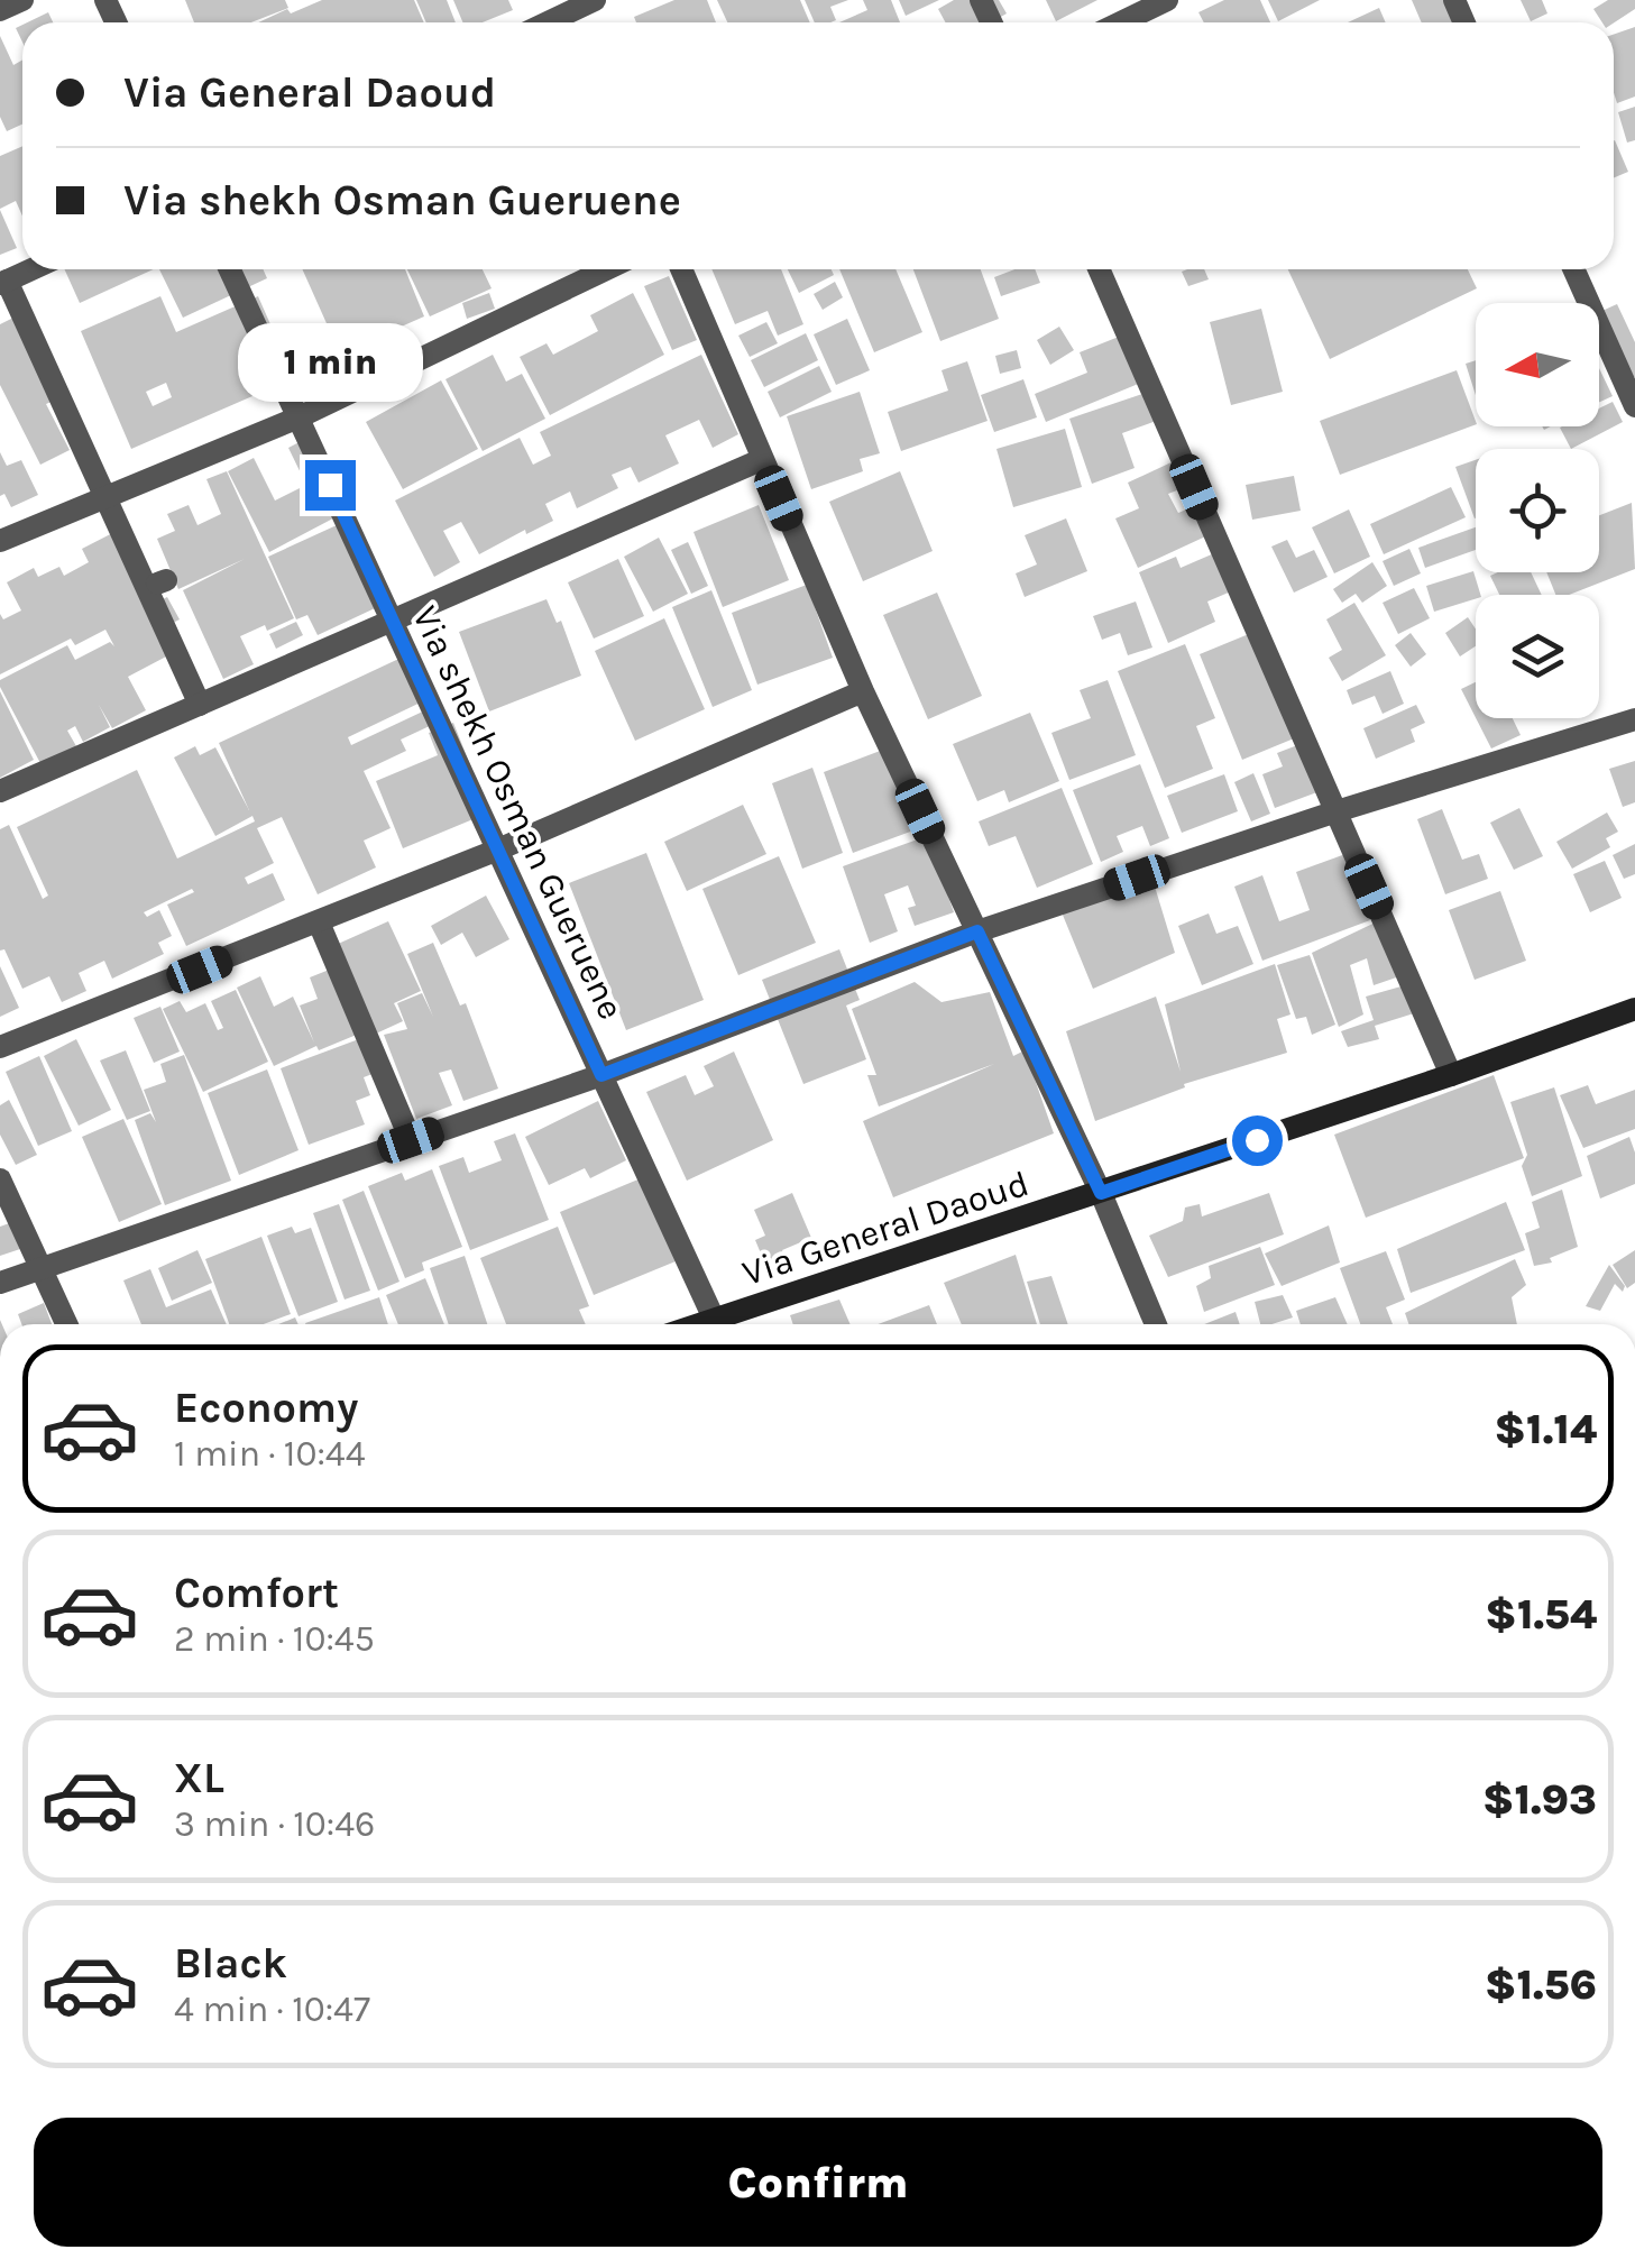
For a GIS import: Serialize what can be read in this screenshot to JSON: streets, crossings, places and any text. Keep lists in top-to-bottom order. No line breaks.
{"streets":{"main road":["Via General Daoud"],"street":["Via shekh Osman Gueruene"]},"north":"left","page":{"banner":["Via General Daoud","Via shekh Osman Gueruene"],"bubble":"1 min","list":[{"name":"Economy","note":"1 min · 10:44","value":"$1.14"},{"name":"Comfort","note":"2 min · 10:45","value":"$1.54"},{"name":"XL","note":"3 min · 10:46","value":"$1.93"},{"name":"Black","note":"4 min · 10:47","value":"$1.56"}],"buttons":"Confirm"}}
